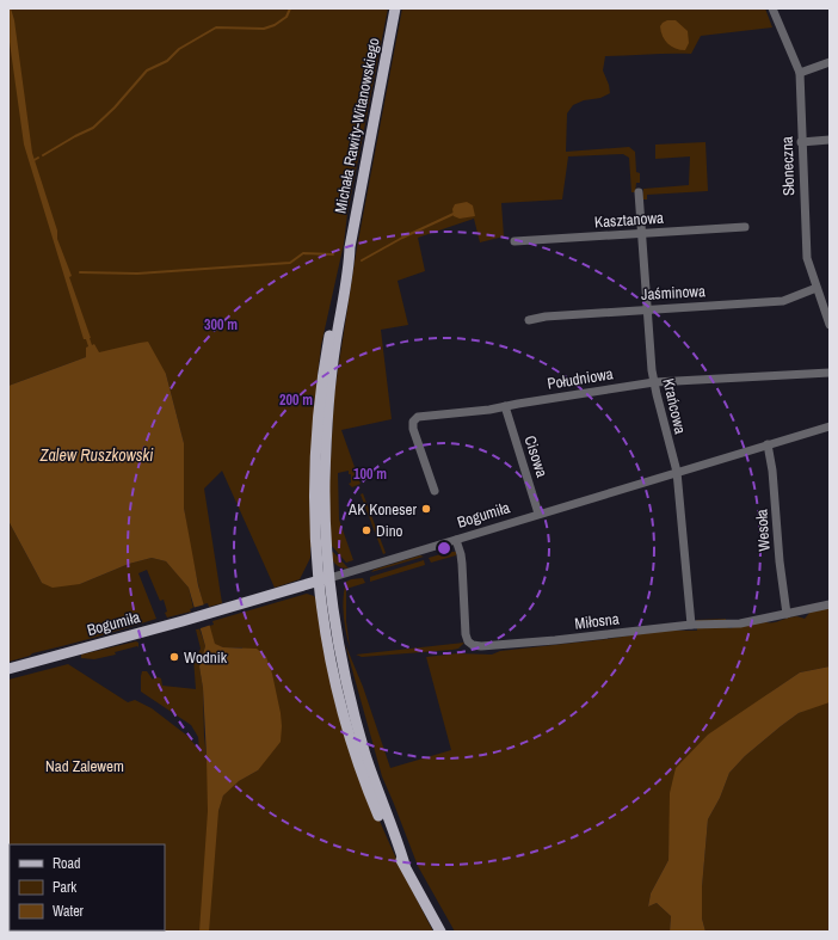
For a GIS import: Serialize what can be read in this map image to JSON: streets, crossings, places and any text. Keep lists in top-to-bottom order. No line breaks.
{"streets":{"main road":["Michała Rawity-Witanowskiego","Bogumiła"],"street":["Słoneczna","Kasztanowa","Jaśminowa","Południowa","Krańcowa","Cisowa","Wesoła","Miłosna"]},"crossings":[["Michała Rawity-Witanowskiego","Bogumiła"],["Słoneczna","Jaśminowa"],["Kasztanowa","Krańcowa"],["Jaśminowa","Krańcowa"],["Południowa","Krańcowa"],["Południowa","Cisowa"],["Krańcowa","Bogumiła"],["Krańcowa","Miłosna"],["Cisowa","Bogumiła"],["Bogumiła","Wesoła"],["Bogumiła","Miłosna"],["Wesoła","Miłosna"]],"water":["Zalew Ruszkowski"],"parks":["Nad Zalewem"],"places":["AK Koneser","Dino","Wodnik"],"legend":["Road","Park","Water"],"rings":["300 m","200 m","100 m"]}
